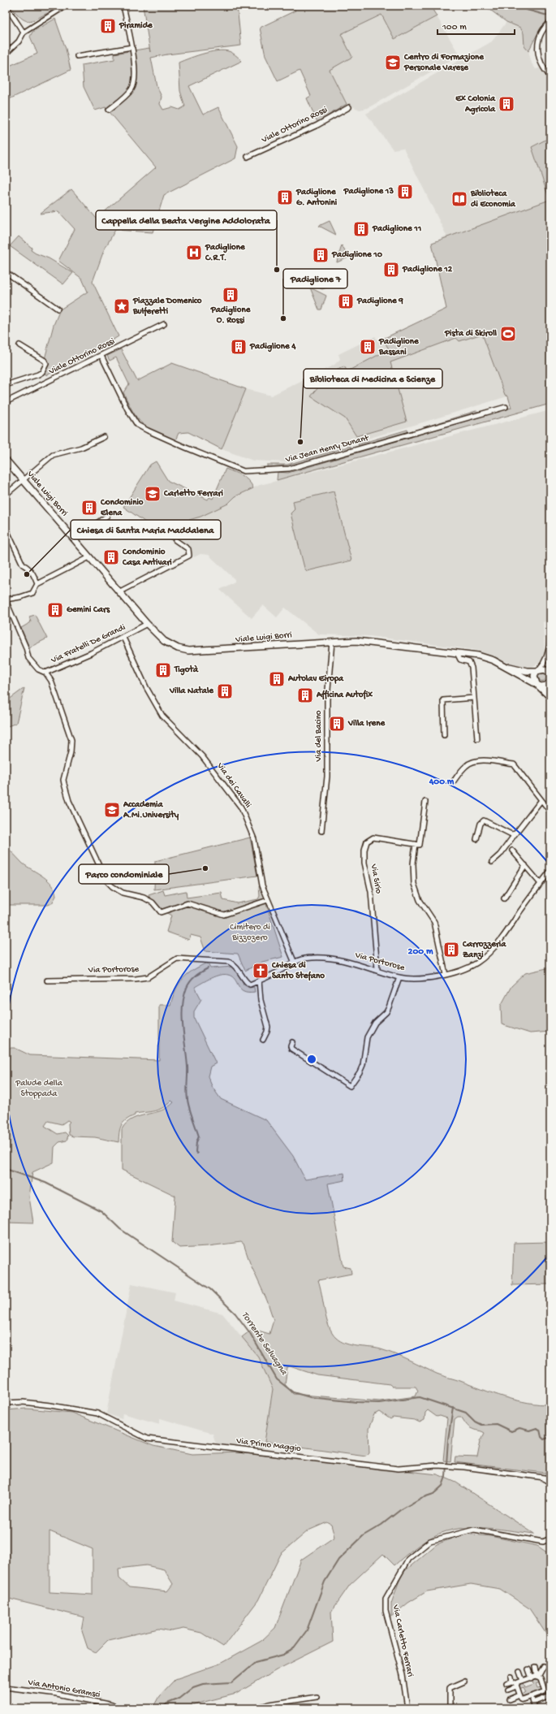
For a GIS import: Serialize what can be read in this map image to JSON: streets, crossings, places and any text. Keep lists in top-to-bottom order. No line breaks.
{"streets":{"main road":["Viale Luigi Borri"],"street":["Viale Ottorino Rossi","Via Jean Henry Dunant","Via Fratelli De Grandi","Via del Bacino","Via dei Cavalli","Via Sirio","Via Portorose","Via Primo Maggio","Via Carletto Ferrari","Via Antonio Gramsci"]},"crossings":[["Viale Ottorino Rossi","Via Jean Henry Dunant"],["Viale Luigi Borri","Via Fratelli De Grandi"],["Viale Luigi Borri","Via del Bacino"],["Via Fratelli De Grandi","Via dei Cavalli"],["Via dei Cavalli","Via Portorose"],["Via Sirio","Via Portorose"]],"water":["Torrente Selvagna"],"parks":["Cimitero di Bizzozero","Palude della Stoppada"],"places":{"building":["Piramide","Ex Colonia Agricola","Padiglione 13","Padiglione G. Antonini","Padiglione 11","Padiglione 10","Padiglione 12","Padiglione O. Rossi","Padiglione 9","Padiglione 4","Padiglione Bassani","Condominio Elena","Condominio Casa Antivari","Gemini Cars","Tigotà","Autolav Eiropa","Villa Natale","Afficina Autofix","Villa Irene","Carrozzeria Zanzi"],"school or university":["Centro di Formazione Personale Varese","Carletto Ferrari","Accademia A.Mi.University"],"library":["Biblioteca di Economia"],"hospital":["Padiglione C.R.T."],"other":["Cappella della Beata Vergine Addolorata","Padiglione 7","Biblioteca di Medicina e Scienze","Chiesa di Santa Maria Maddalena","Parco condominiale"],"place":["Piazzale Domenico Bulferetti"],"sports":["Pista di Skiroll"],"church":["Chiesa di Santo Stefano"]},"scale_bar":"100 m","rings":["400 m","200 m"]}
